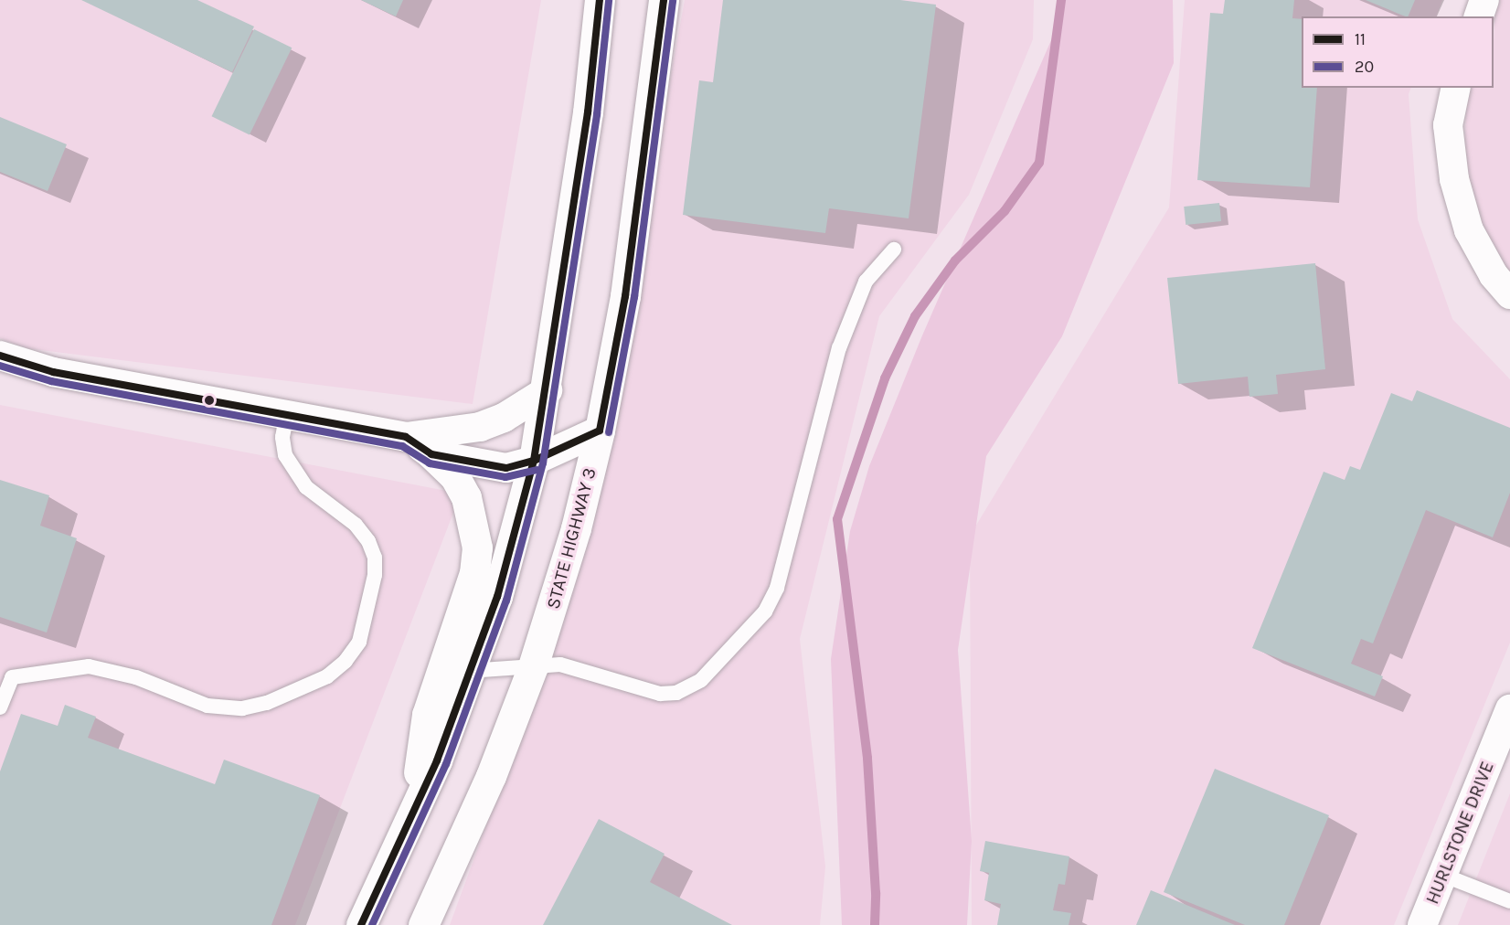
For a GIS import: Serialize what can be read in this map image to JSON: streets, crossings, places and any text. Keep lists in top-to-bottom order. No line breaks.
{"streets":{"highway":["STATE HIGHWAY 3"],"street":["HURLSTONE DRIVE"]},"lines":["transit line 11","transit line 20"],"legend":["11","20"]}
